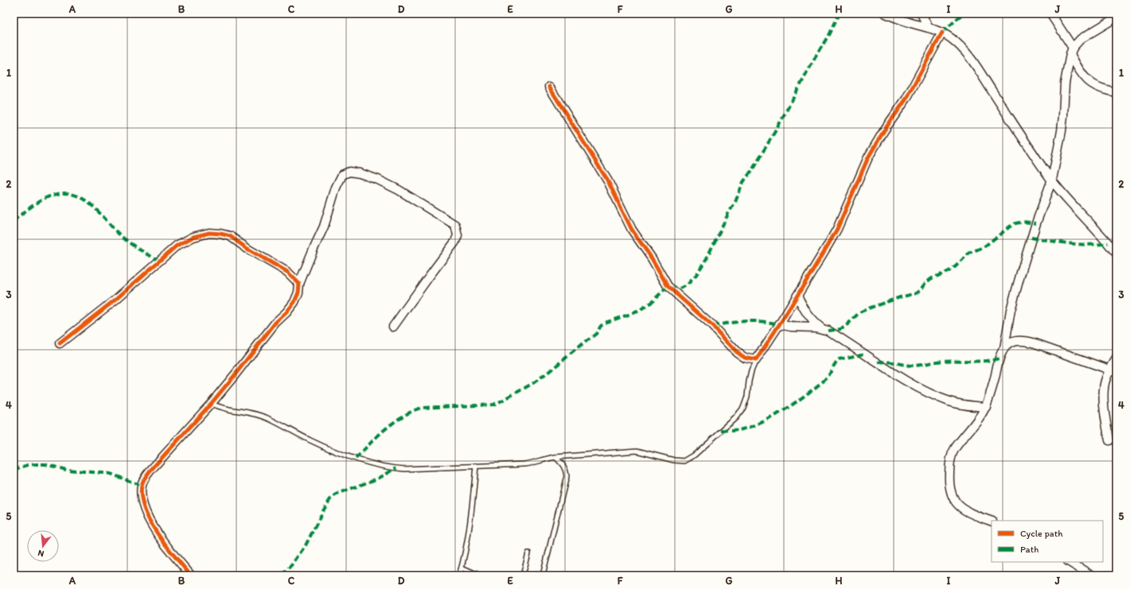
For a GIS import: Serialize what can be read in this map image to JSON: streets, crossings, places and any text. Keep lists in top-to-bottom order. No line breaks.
{"legend":["Cycle path","Path"],"north":"bottom","grid":{"columns":["A","B","C","D","E","F","G","H","I","J"],"rows":["1","2","3","4","5"]}}
